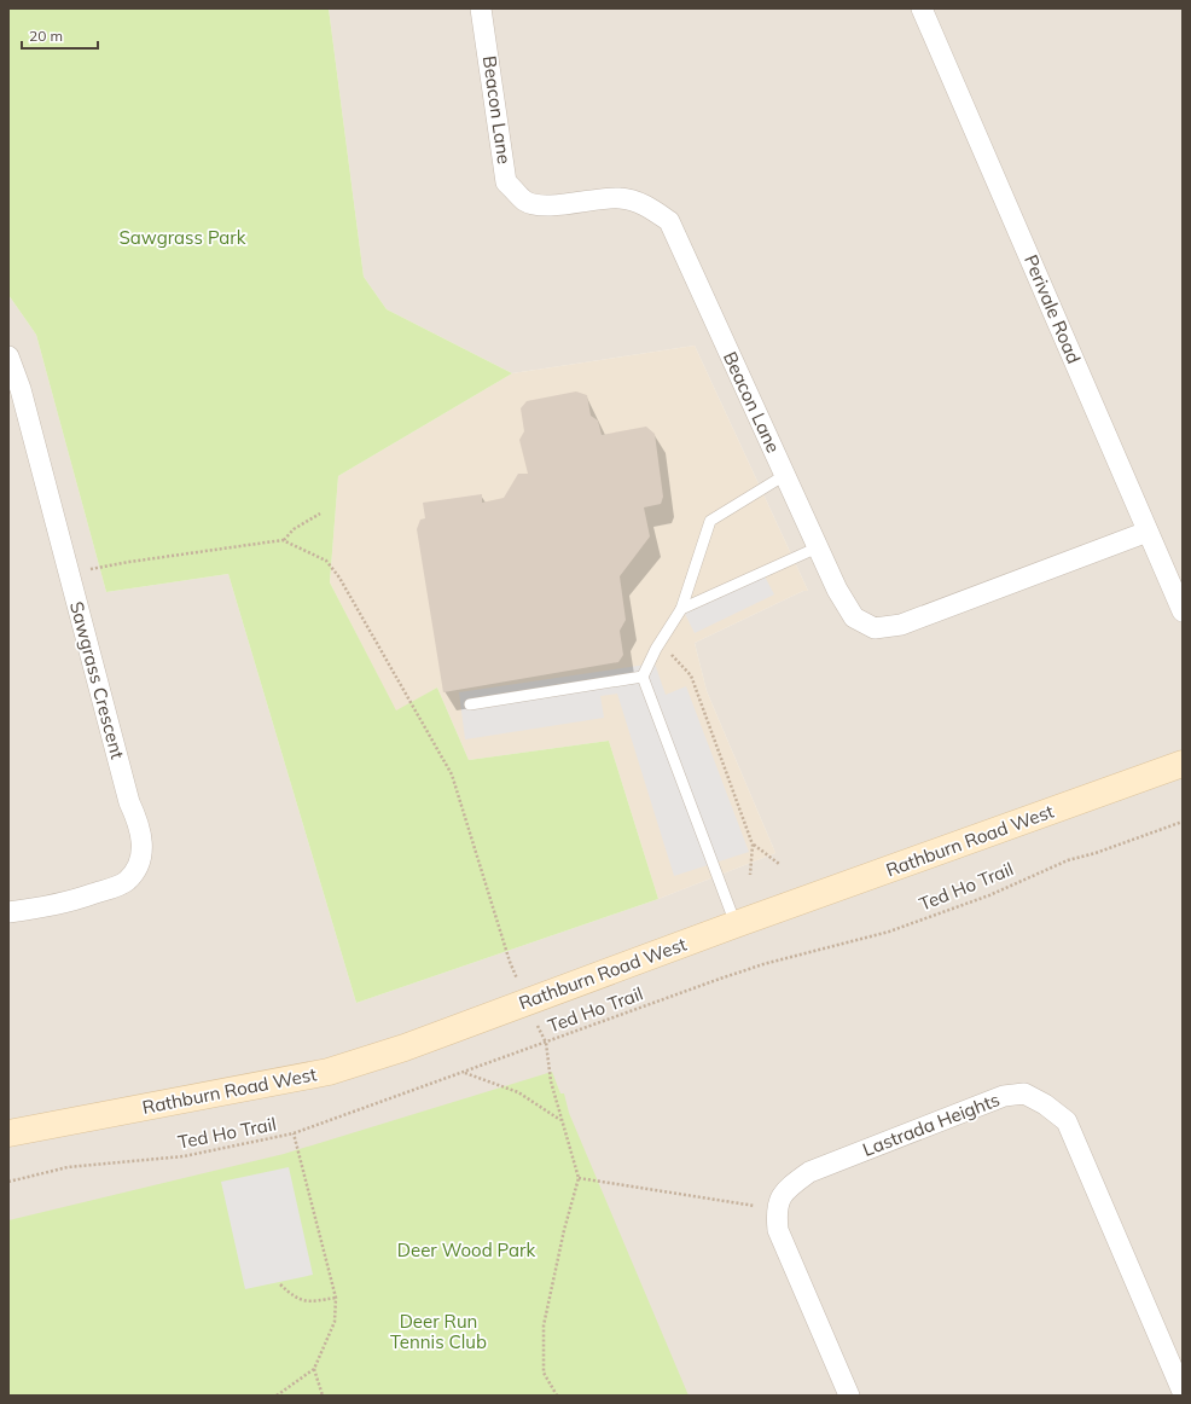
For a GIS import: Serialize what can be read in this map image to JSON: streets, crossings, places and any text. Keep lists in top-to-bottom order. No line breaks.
{"streets":{"street":["Beacon Lane","Perivale Road","Sawgrass Crescent","Rathburn Road West","Lastrada Heights"],"path":["Ted Ho Trail"]},"crossings":[["Beacon Lane","Perivale Road"]],"parks":["Sawgrass Park","Deer Wood Park","Deer Run Tennis Club"],"scale_bar":"20 m"}
